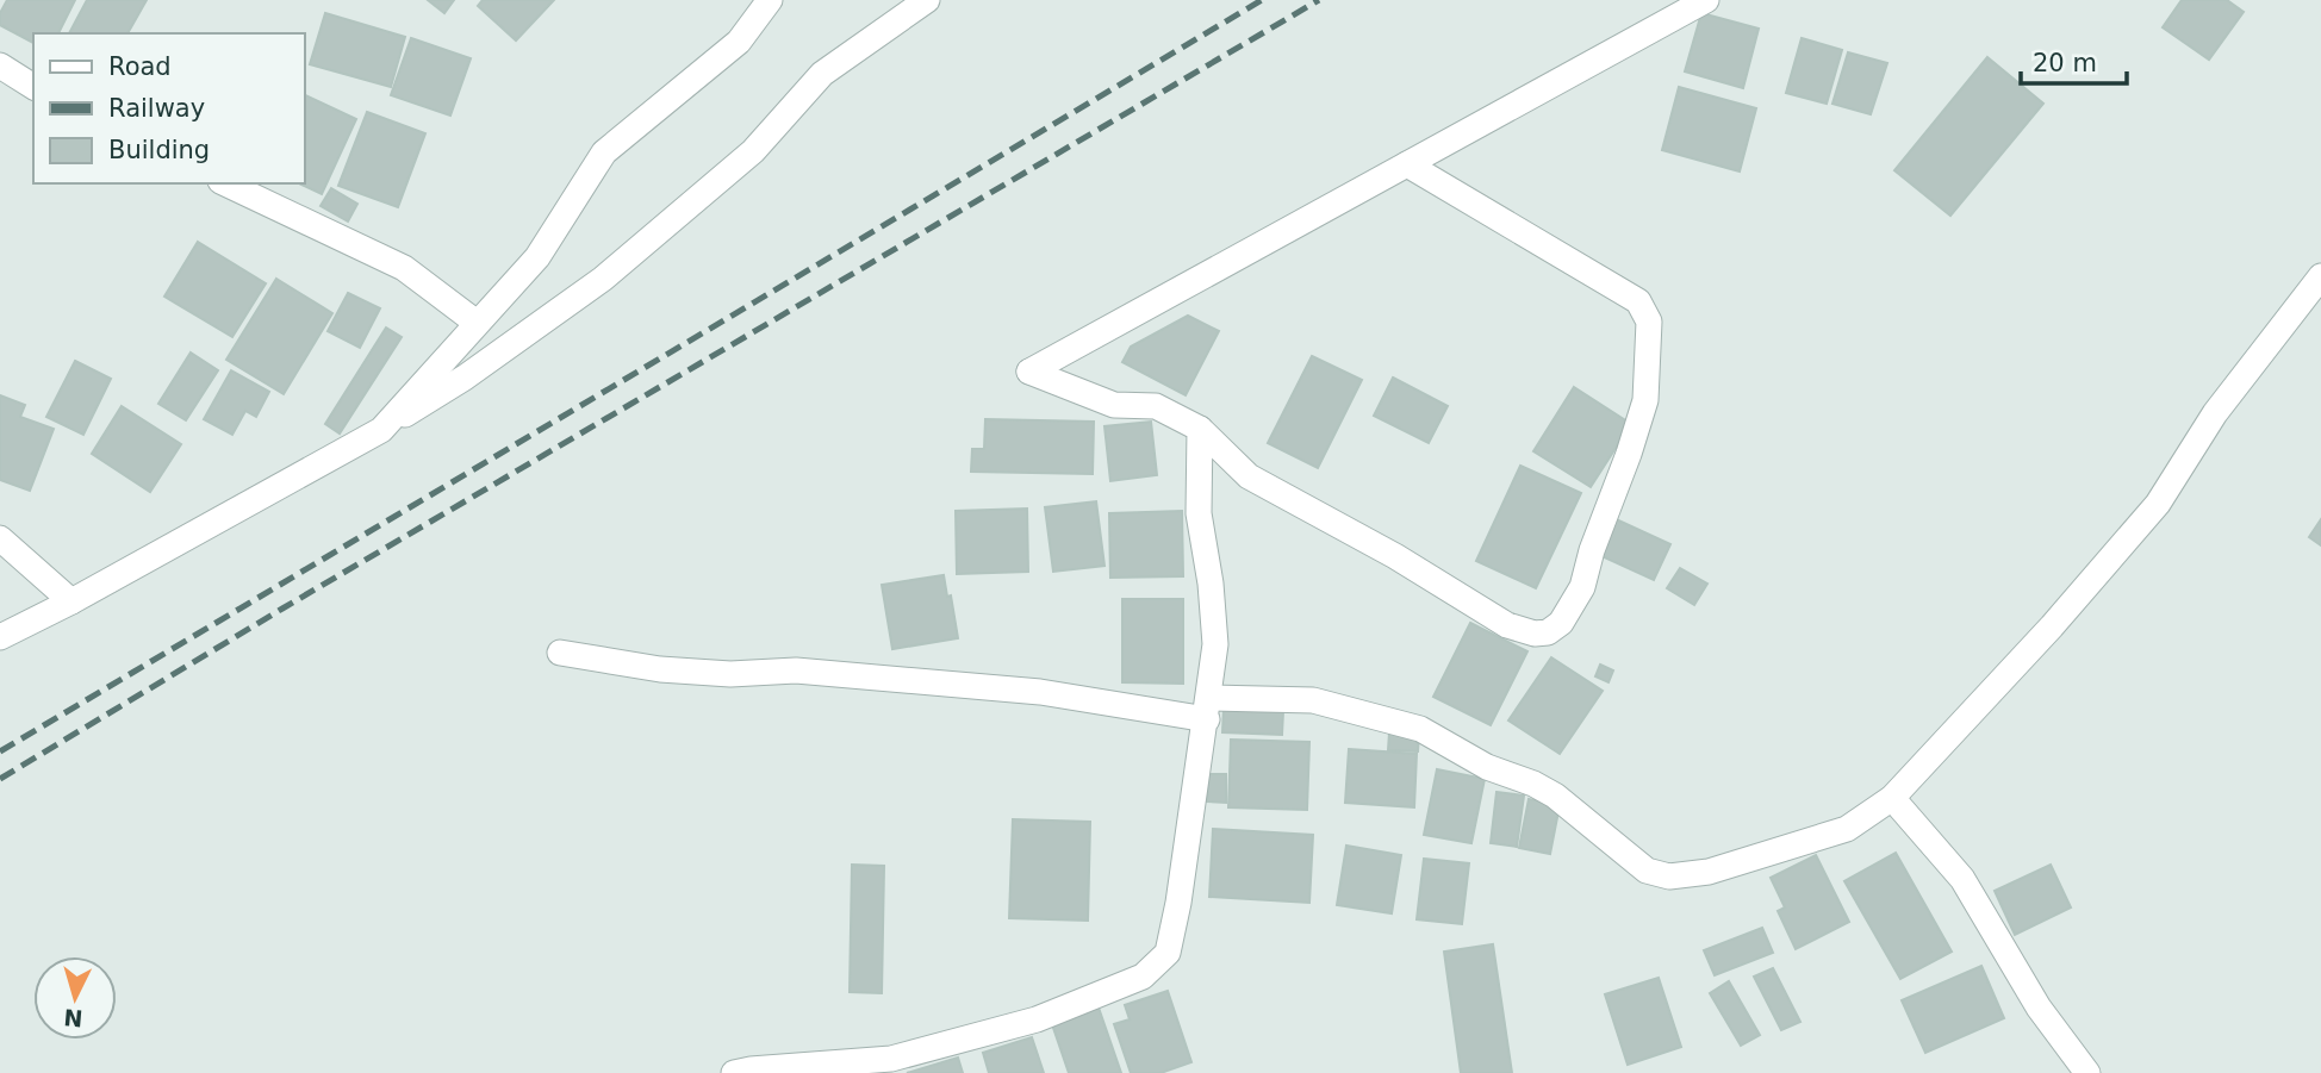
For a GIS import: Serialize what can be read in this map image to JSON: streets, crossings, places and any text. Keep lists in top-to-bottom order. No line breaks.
{"legend":["Road","Railway","Building"],"scale_bar":"20 m","north":"bottom"}
